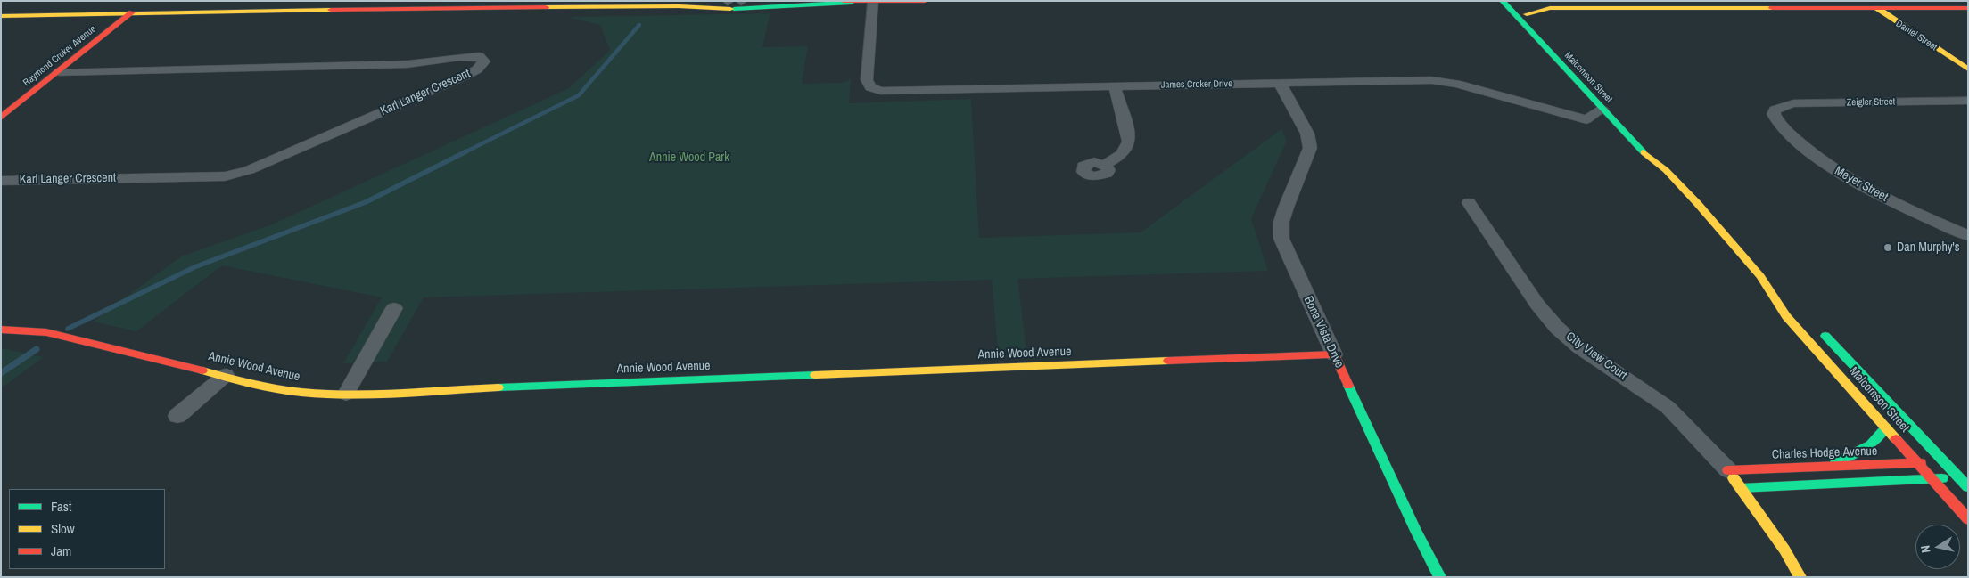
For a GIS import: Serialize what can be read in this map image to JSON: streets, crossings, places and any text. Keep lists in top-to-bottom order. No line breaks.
{"streets":{"street":["Daniel Street","Raymond Croker Avenue","Malcomson Street","James Croker Drive","Karl Langer Crescent","Zeigler Street","Meyer Street","Bona Vista Drive","Annie Wood Avenue","City View Court","Charles Hodge Avenue"]},"crossings":[["Raymond Croker Avenue","Karl Langer Crescent"],["Malcomson Street","James Croker Drive"],["Malcomson Street","Charles Hodge Avenue"],["James Croker Drive","Bona Vista Drive"],["Zeigler Street","Meyer Street"],["Bona Vista Drive","Annie Wood Avenue"],["City View Court","Charles Hodge Avenue"]],"parks":["Annie Wood Park"],"places":["Dan Murphy's"],"legend":["Fast","Slow","Jam"],"north":"left"}
